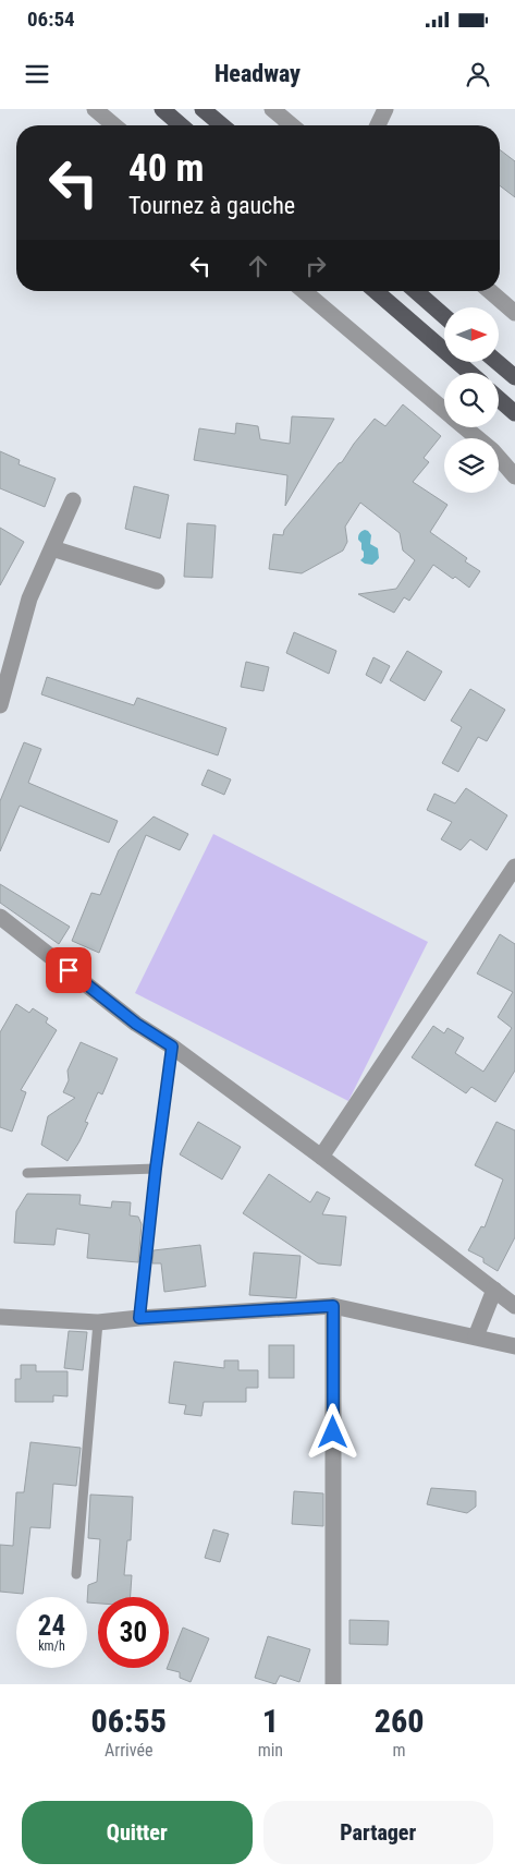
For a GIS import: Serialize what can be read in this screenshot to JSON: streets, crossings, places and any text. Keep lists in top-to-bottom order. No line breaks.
{"north":"right","page":{"status":"06:54","header":"Headway","turn":["40 m","Tournez à gauche"],"speed":"24 km/h","limit":"30","eta":["06:55","Arrivée","1","min","260","m"],"buttons":["Quitter","Partager"]}}
